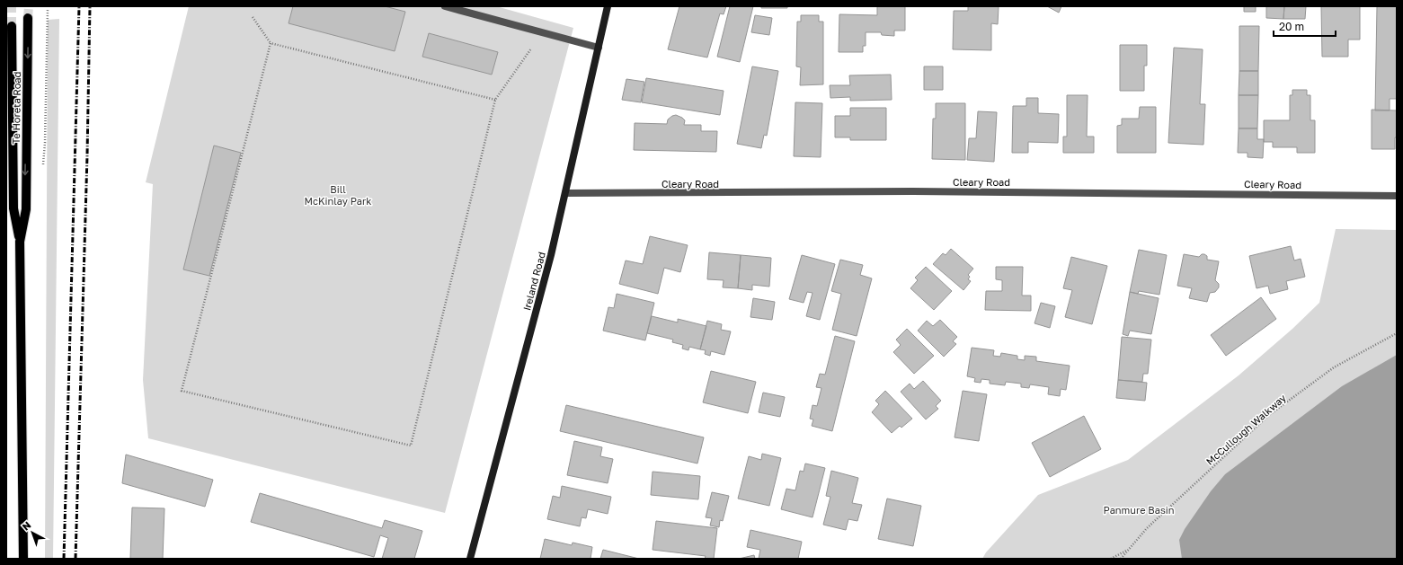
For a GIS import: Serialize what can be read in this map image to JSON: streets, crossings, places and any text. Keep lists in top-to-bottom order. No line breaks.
{"streets":{"main road":["Te Horeta Road"],"street":["Cleary Road","Ireland Road"],"path":["McCullough Walkway"]},"crossings":[["Cleary Road","Ireland Road"]],"parks":["Bill McKinlay Park","Panmure Basin"],"scale_bar":"20 m","north":"top left"}
